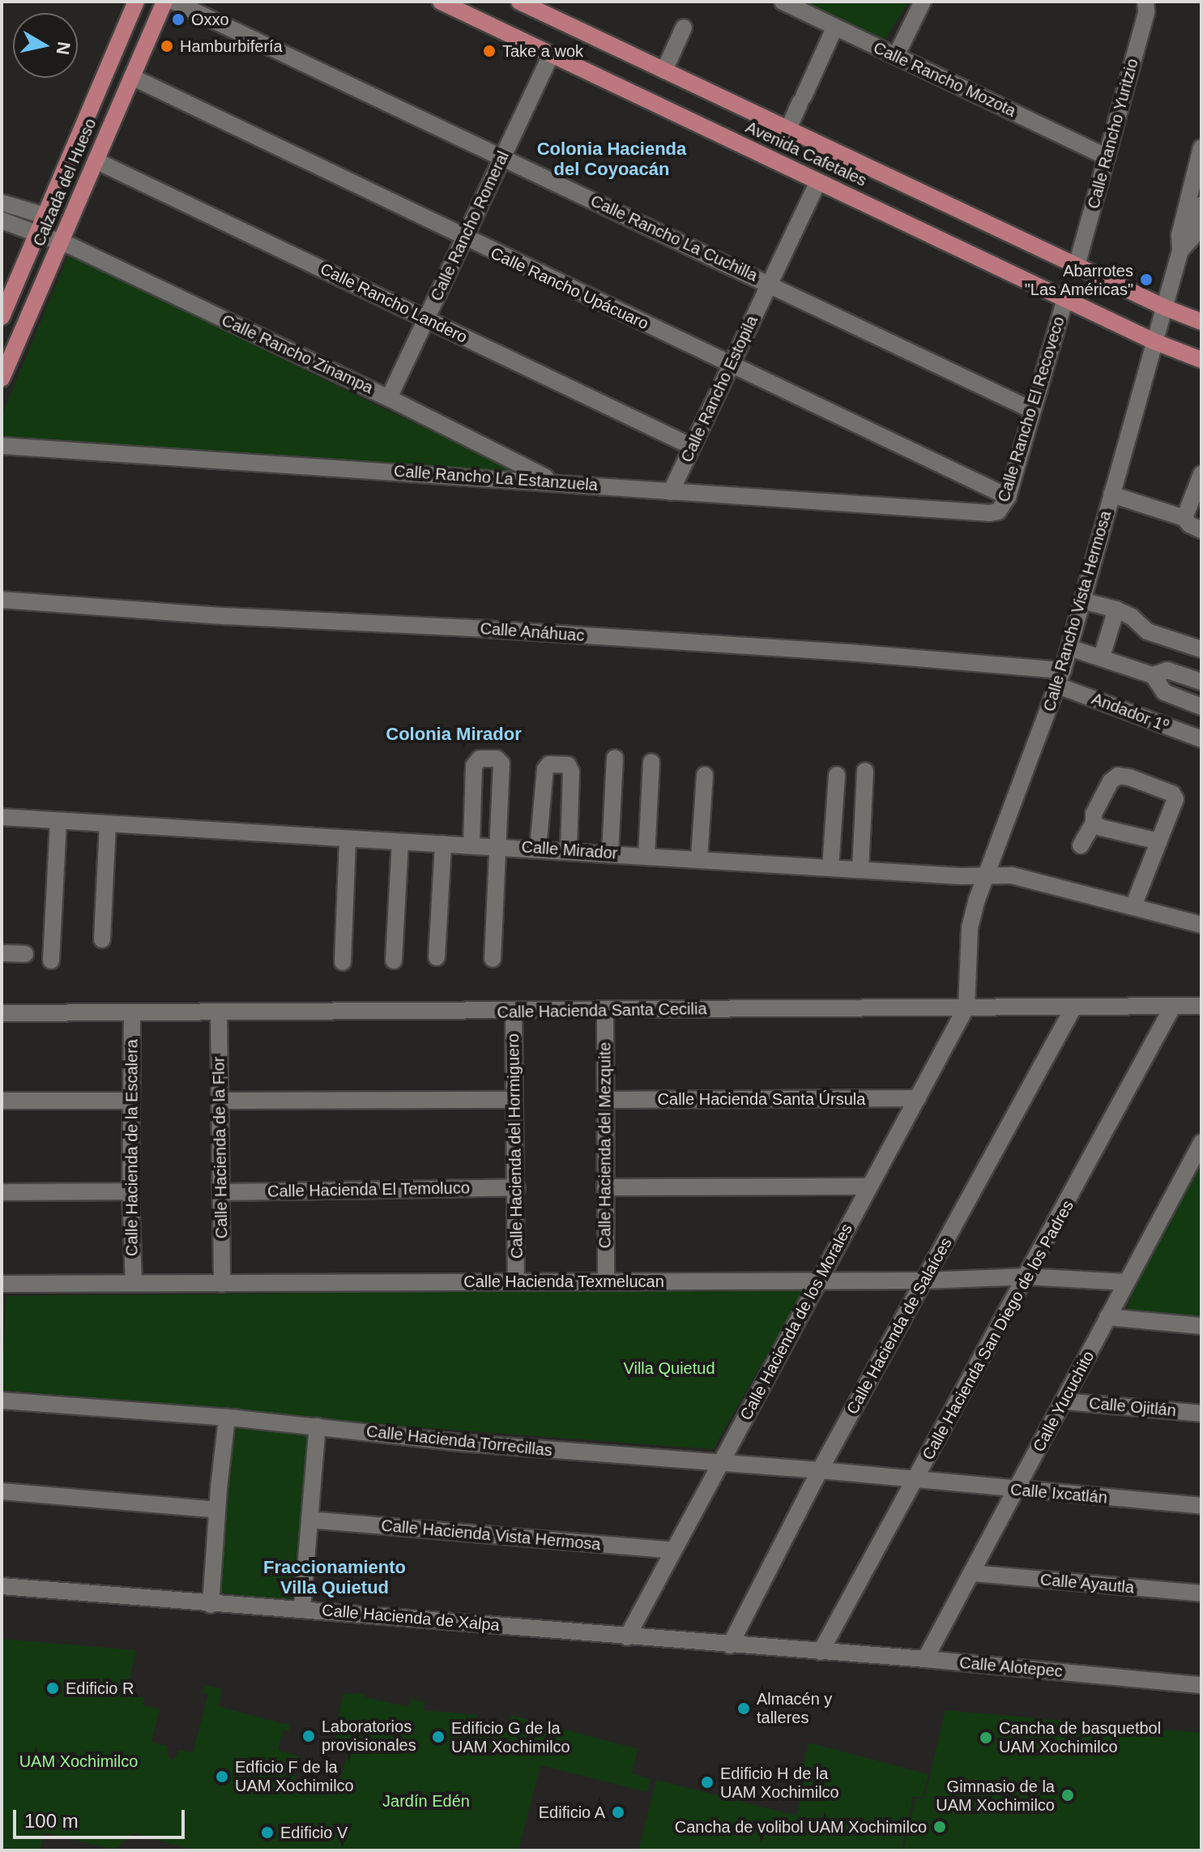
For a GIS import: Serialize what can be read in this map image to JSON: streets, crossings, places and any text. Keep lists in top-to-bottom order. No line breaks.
{"streets":{"main road":["Avenida Cafetales","Calzada del Hueso"],"street":["Calle Rancho Mozota","Calle Rancho Yuritzio","Calle Rancho Romeral","Calle Rancho La Cuchilla","Calle Rancho Upácuaro","Calle Rancho Landero","Calle Rancho Zinampa","Calle Rancho Estopila","Calle Rancho El Recoveco","Calle Rancho La Estanzuela","Calle Rancho Vista Hermosa","Calle Anáhuac","Andador 1º","Calle Mirador","Calle Hacienda Santa Cecilia","Calle Hacienda Santa Úrsula","Calle Hacienda del Mezquite","Calle Hacienda del Hormiguero","Calle Hacienda de la Escalera","Calle Hacienda de la Flor","Calle Hacienda El Temoluco","Calle Hacienda Texmelucan","Calle Hacienda de los Morales","Calle Hacienda de Salaíces","Calle Hacienda San Diego de los Padres","Calle Yucuchito","Calle Ojitlán","Calle Hacienda Torrecillas","Calle Ixcatlán","Calle Hacienda Vista Hermosa","Calle Ayautla","Calle Hacienda de Xalpa","Calle Alotepec"]},"crossings":[["Calle Rancho Mozota","Calle Rancho Yuritzio"],["Calle Rancho Yuritzio","Avenida Cafetales"],["Avenida Cafetales","Calle Rancho Romeral"],["Avenida Cafetales","Calle Rancho Estopila"],["Avenida Cafetales","Calle Rancho El Recoveco"],["Avenida Cafetales","Calle Rancho Vista Hermosa"],["Calzada del Hueso","Calle Rancho Upácuaro"],["Calzada del Hueso","Calle Rancho Landero"],["Calzada del Hueso","Calle Rancho Zinampa"],["Calle Rancho Romeral","Calle Rancho La Cuchilla"],["Calle Rancho Romeral","Calle Rancho Upácuaro"],["Calle Rancho Romeral","Calle Rancho Landero"],["Calle Rancho Romeral","Calle Rancho Zinampa"],["Calle Rancho La Cuchilla","Calle Rancho Estopila"],["Calle Rancho La Cuchilla","Calle Rancho El Recoveco"],["Calle Rancho Upácuaro","Calle Rancho Estopila"],["Calle Rancho Upácuaro","Calle Rancho El Recoveco"],["Calle Rancho Landero","Calle Rancho Estopila"],["Calle Rancho Zinampa","Calle Rancho La Estanzuela"],["Calle Rancho Estopila","Calle Rancho La Estanzuela"],["Calle Rancho El Recoveco","Calle Rancho La Estanzuela"],["Calle Rancho Vista Hermosa","Calle Anáhuac"],["Calle Rancho Vista Hermosa","Andador 1º"],["Calle Rancho Vista Hermosa","Calle Mirador"],["Calle Rancho Vista Hermosa","Calle Hacienda Santa Cecilia"],["Calle Rancho Vista Hermosa","Calle Hacienda de los Morales"],["Calle Anáhuac","Andador 1º"],["Calle Hacienda Santa Cecilia","Calle Hacienda del Mezquite"],["Calle Hacienda Santa Cecilia","Calle Hacienda del Hormiguero"],["Calle Hacienda Santa Cecilia","Calle Hacienda de la Escalera"],["Calle Hacienda Santa Cecilia","Calle Hacienda de la Flor"],["Calle Hacienda Santa Cecilia","Calle Hacienda de los Morales"],["Calle Hacienda Santa Cecilia","Calle Hacienda de Salaíces"],["Calle Hacienda Santa Cecilia","Calle Hacienda San Diego de los Padres"],["Calle Hacienda Santa Úrsula","Calle Hacienda del Mezquite"],["Calle Hacienda Santa Úrsula","Calle Hacienda de los Morales"],["Calle Hacienda del Mezquite","Calle Hacienda Texmelucan"],["Calle Hacienda del Hormiguero","Calle Hacienda El Temoluco"],["Calle Hacienda del Hormiguero","Calle Hacienda Texmelucan"],["Calle Hacienda de la Escalera","Calle Hacienda Texmelucan"],["Calle Hacienda de la Flor","Calle Hacienda El Temoluco"],["Calle Hacienda de la Flor","Calle Hacienda Texmelucan"],["Calle Hacienda Texmelucan","Calle Hacienda de los Morales"],["Calle Hacienda Texmelucan","Calle Hacienda de Salaíces"],["Calle Hacienda Texmelucan","Calle Hacienda San Diego de los Padres"],["Calle Hacienda Texmelucan","Calle Yucuchito"],["Calle Hacienda de los Morales","Calle Hacienda Torrecillas"],["Calle Hacienda de los Morales","Calle Hacienda Vista Hermosa"],["Calle Hacienda de los Morales","Calle Hacienda de Xalpa"],["Calle Hacienda de Salaíces","Calle Hacienda Torrecillas"],["Calle Hacienda de Salaíces","Calle Hacienda de Xalpa"],["Calle Hacienda San Diego de los Padres","Calle Hacienda Torrecillas"],["Calle Hacienda San Diego de los Padres","Calle Ixcatlán"],["Calle Hacienda San Diego de los Padres","Calle Hacienda de Xalpa"],["Calle Hacienda San Diego de los Padres","Calle Alotepec"],["Calle Yucuchito","Calle Ojitlán"],["Calle Yucuchito","Calle Ixcatlán"],["Calle Yucuchito","Calle Ayautla"],["Calle Yucuchito","Calle Alotepec"],["Calle Hacienda Torrecillas","Calle Ixcatlán"],["Calle Hacienda de Xalpa","Calle Alotepec"]],"districts":["Colonia Hacienda del Coyoacán","Colonia Mirador","Fraccionamiento Villa Quietud"],"parks":["Villa Quietud","UAM Xochimilco","Jardín Edén"],"places":["Oxxo","Hamburbifería","Take a wok","Abarrotes \"Las Américas\"","Edificio R","Almacén y talleres","Laboratorios provisionales","Edificio G de la UAM Xochimilco","Cancha de basquetbol UAM Xochimilco","Edficio F de la UAM Xochimilco","Edificio H de la UAM Xochimilco","Gimnasio de la UAM Xochimilco","Edificio A","Cancha de volibol UAM Xochimilco","Edificio V"],"scale_bar":"100 m","north":"right"}
